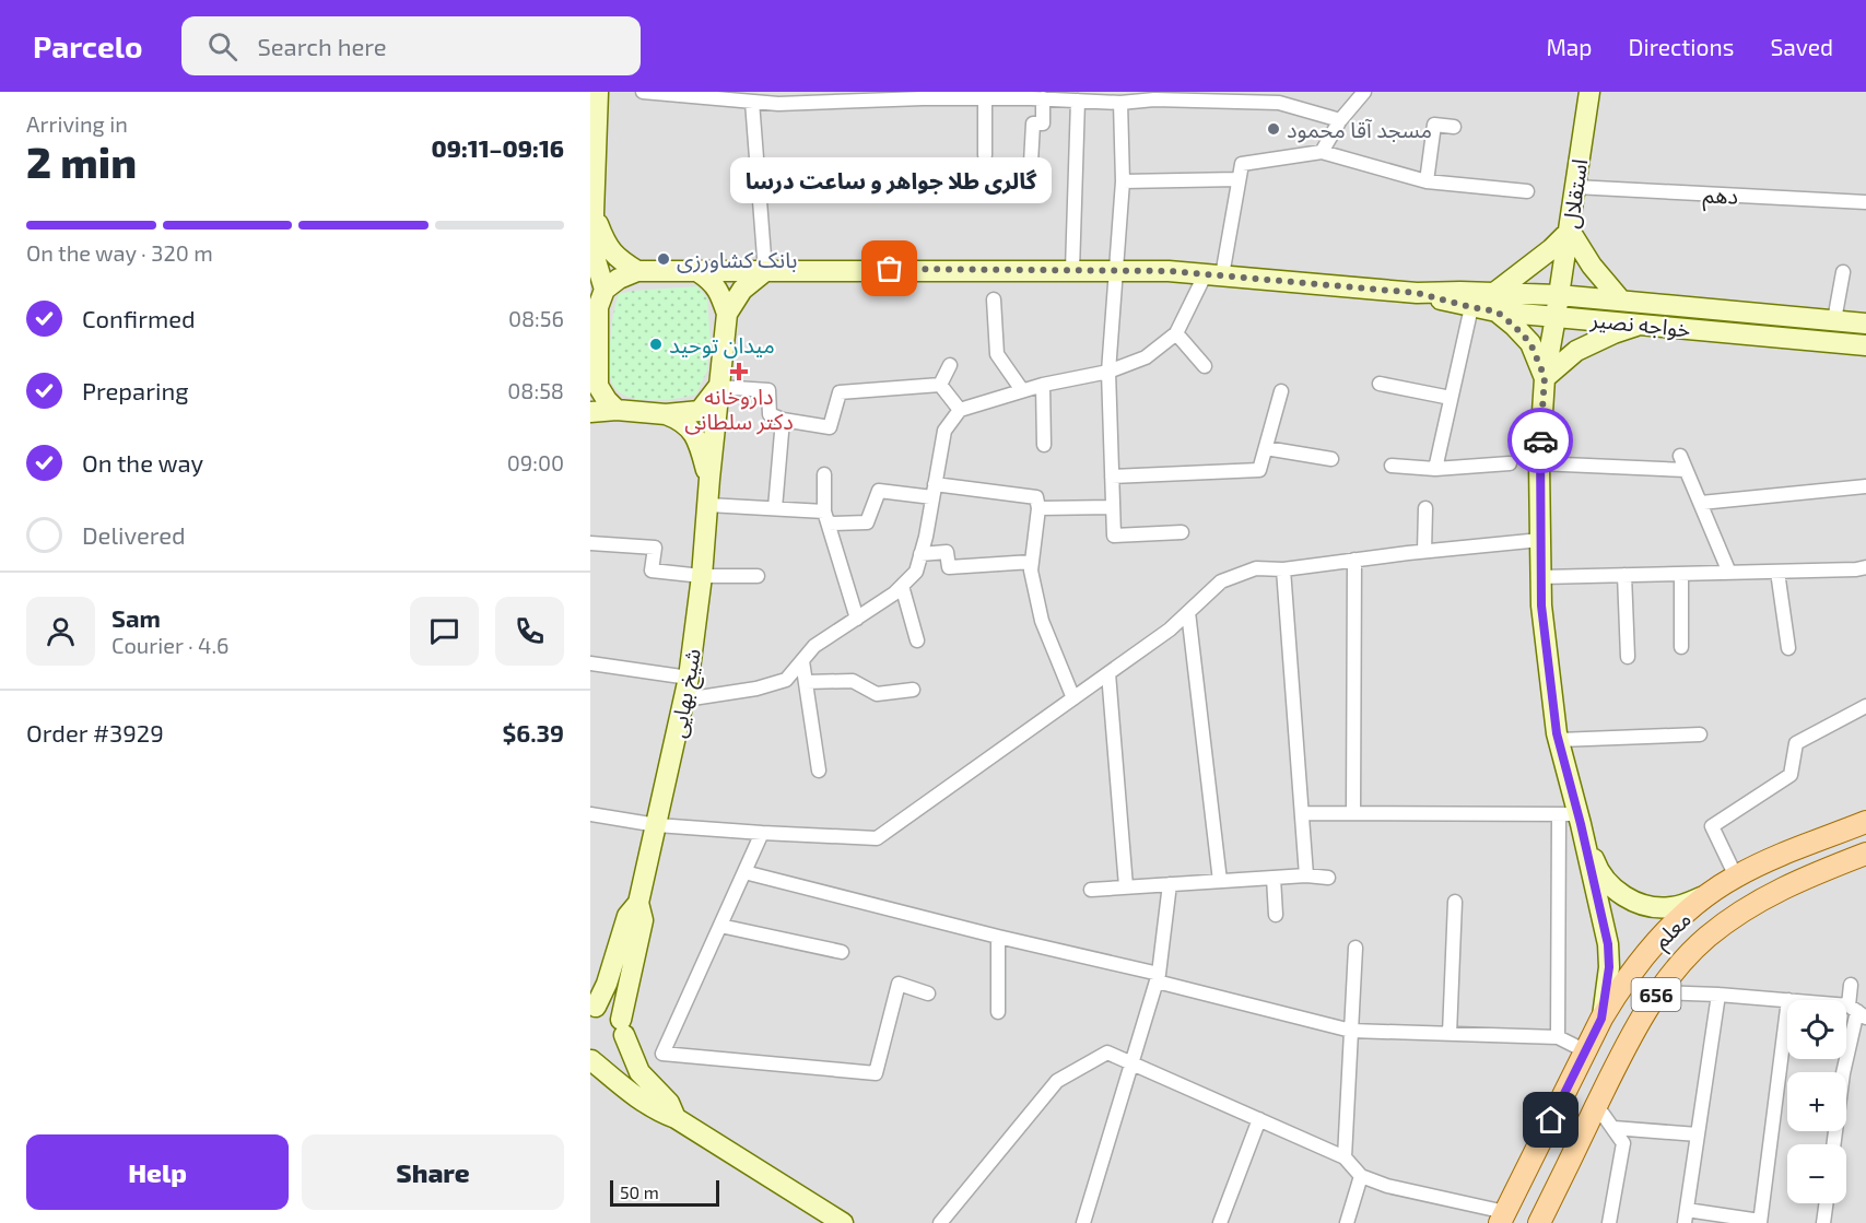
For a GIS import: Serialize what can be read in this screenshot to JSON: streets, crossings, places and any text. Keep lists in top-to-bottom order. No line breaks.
{"streets":{"main road":["معلم","656"],"street":["استقلال","دهم","خواجه نصیر","شیخ بهایی"]},"crossings":[["استقلال","دهم"],["استقلال","خواجه نصیر"],["خواجه نصیر","شیخ بهایی"]],"places":{"other":["مسجد آقا محمود","بانک کشاورزی","گالری طلا جواهر و ساعت درسا","میدان توحید"],"health":["داروخانه دکتر سلطانی"]},"scale_bar":"50 m","page":{"header":"Parcelo","search":"Search here","nav":["Map","Directions","Saved"],"heading":["2 min","Arriving in","09:11–09:16"],"panel":["Sam","Courier · 4.6","Order #3929","$6.39"],"bubble":"گالری طلا جواهر و ساعت درسا","bar":"On the way · 320 m","list":[["Confirmed","08:56"],["Preparing","08:58"],["On the way","09:00"],"Delivered"],"map_buttons":["+","−"],"buttons":["Help","Share"],"scale":"50 m"}}
